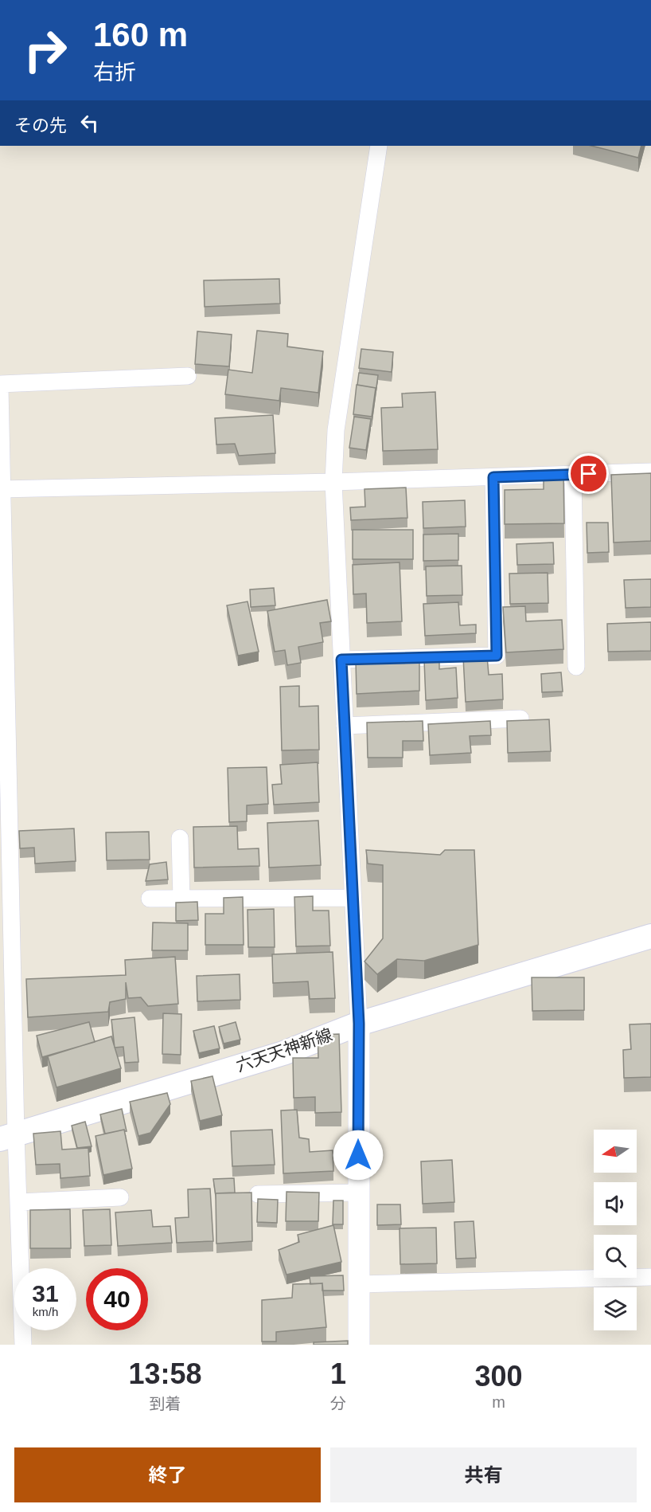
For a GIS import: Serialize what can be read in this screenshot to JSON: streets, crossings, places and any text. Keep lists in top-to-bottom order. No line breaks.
{"streets":{"main road":["六天天神新線"]},"north":"left","page":{"turn":["160 m","右折"],"then":"その先","speed":"31 km/h","limit":"40","eta":["13:58","到着","1","分","300","m"],"buttons":["終了","共有"]}}
